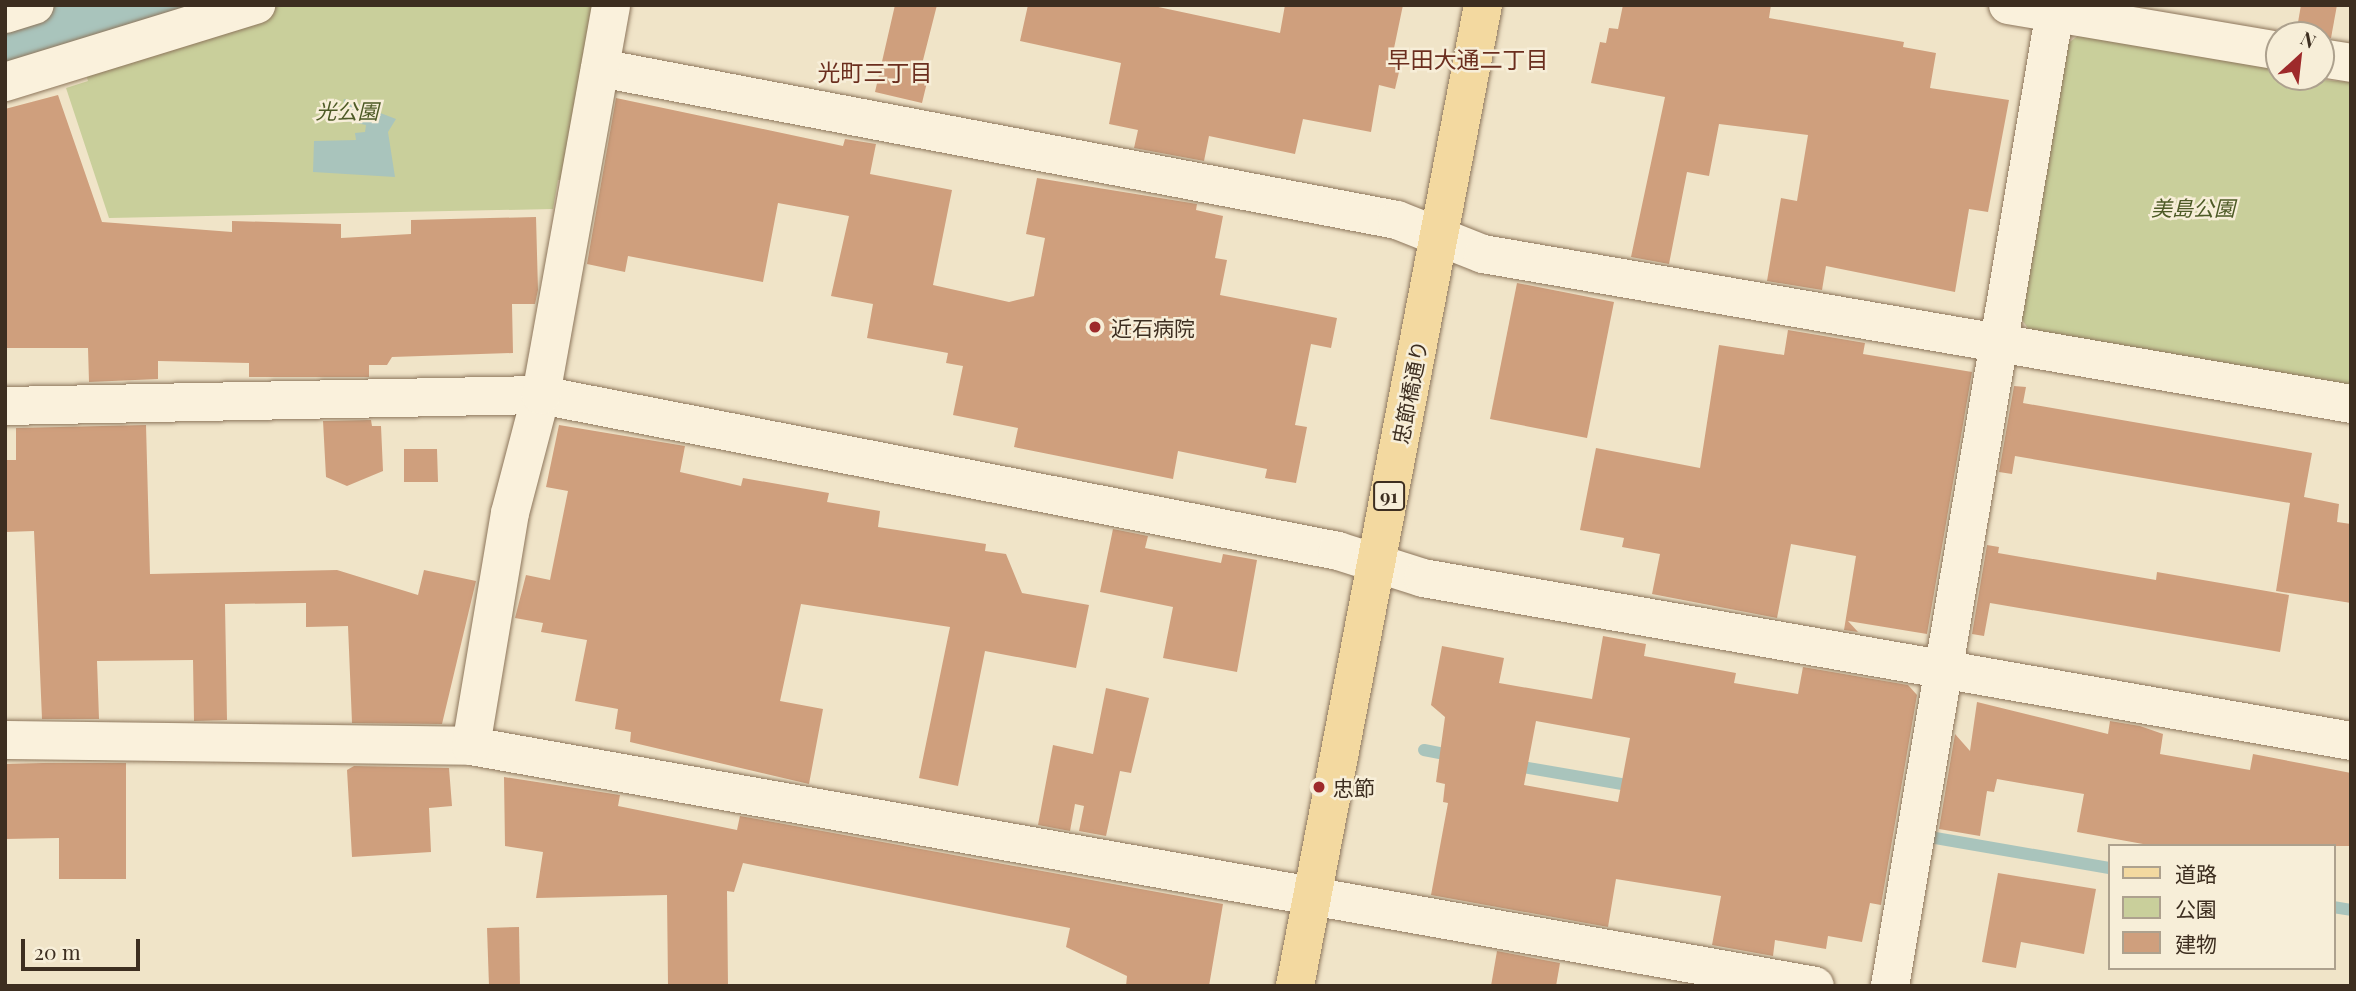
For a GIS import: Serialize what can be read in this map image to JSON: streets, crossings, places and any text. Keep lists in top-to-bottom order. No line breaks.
{"streets":{"main road":["忠節橋通り","91"]},"districts":["早田大通二丁目","光町三丁目"],"parks":["光公園","美島公園"],"places":["近石病院","忠節"],"legend":["道路","公園","建物"],"scale_bar":"20 m","north":"top right"}
